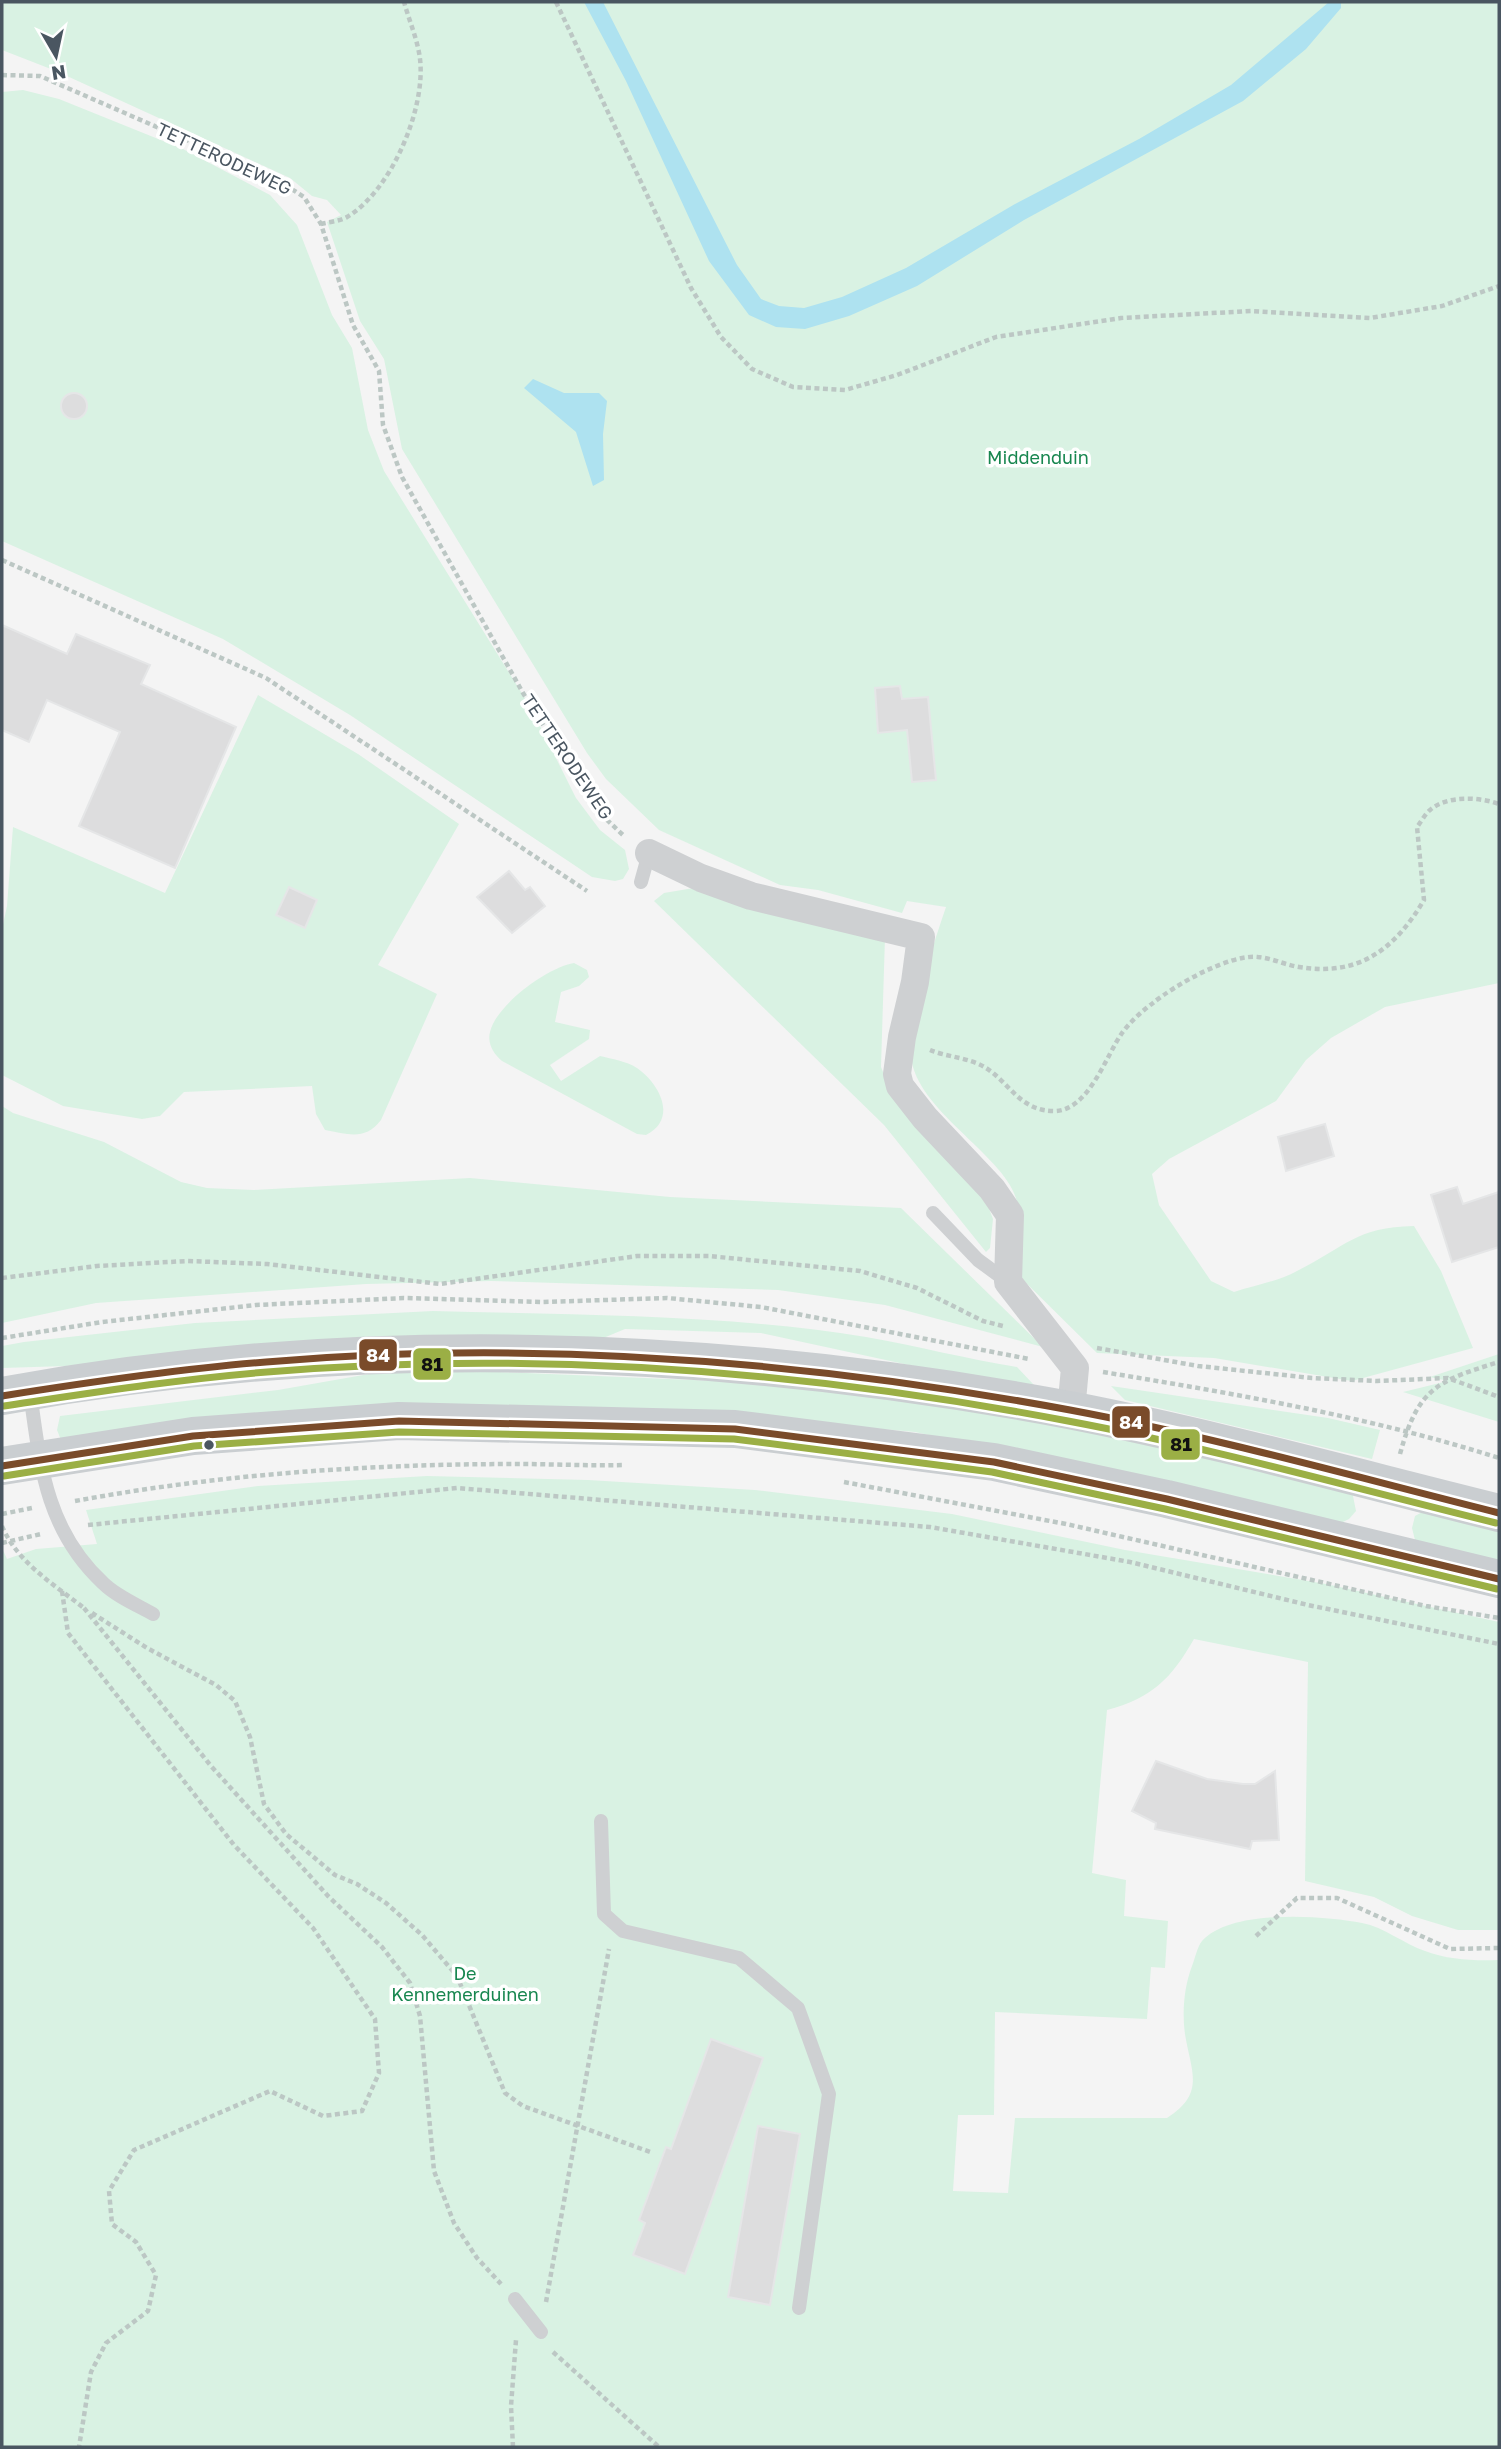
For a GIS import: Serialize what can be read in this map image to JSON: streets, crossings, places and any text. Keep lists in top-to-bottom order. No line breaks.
{"streets":{"path":["TETTERODEWEG"]},"parks":["Middenduin","De Kennemerduinen"],"lines":["transit line 84","transit line 81"],"north":"bottom"}
